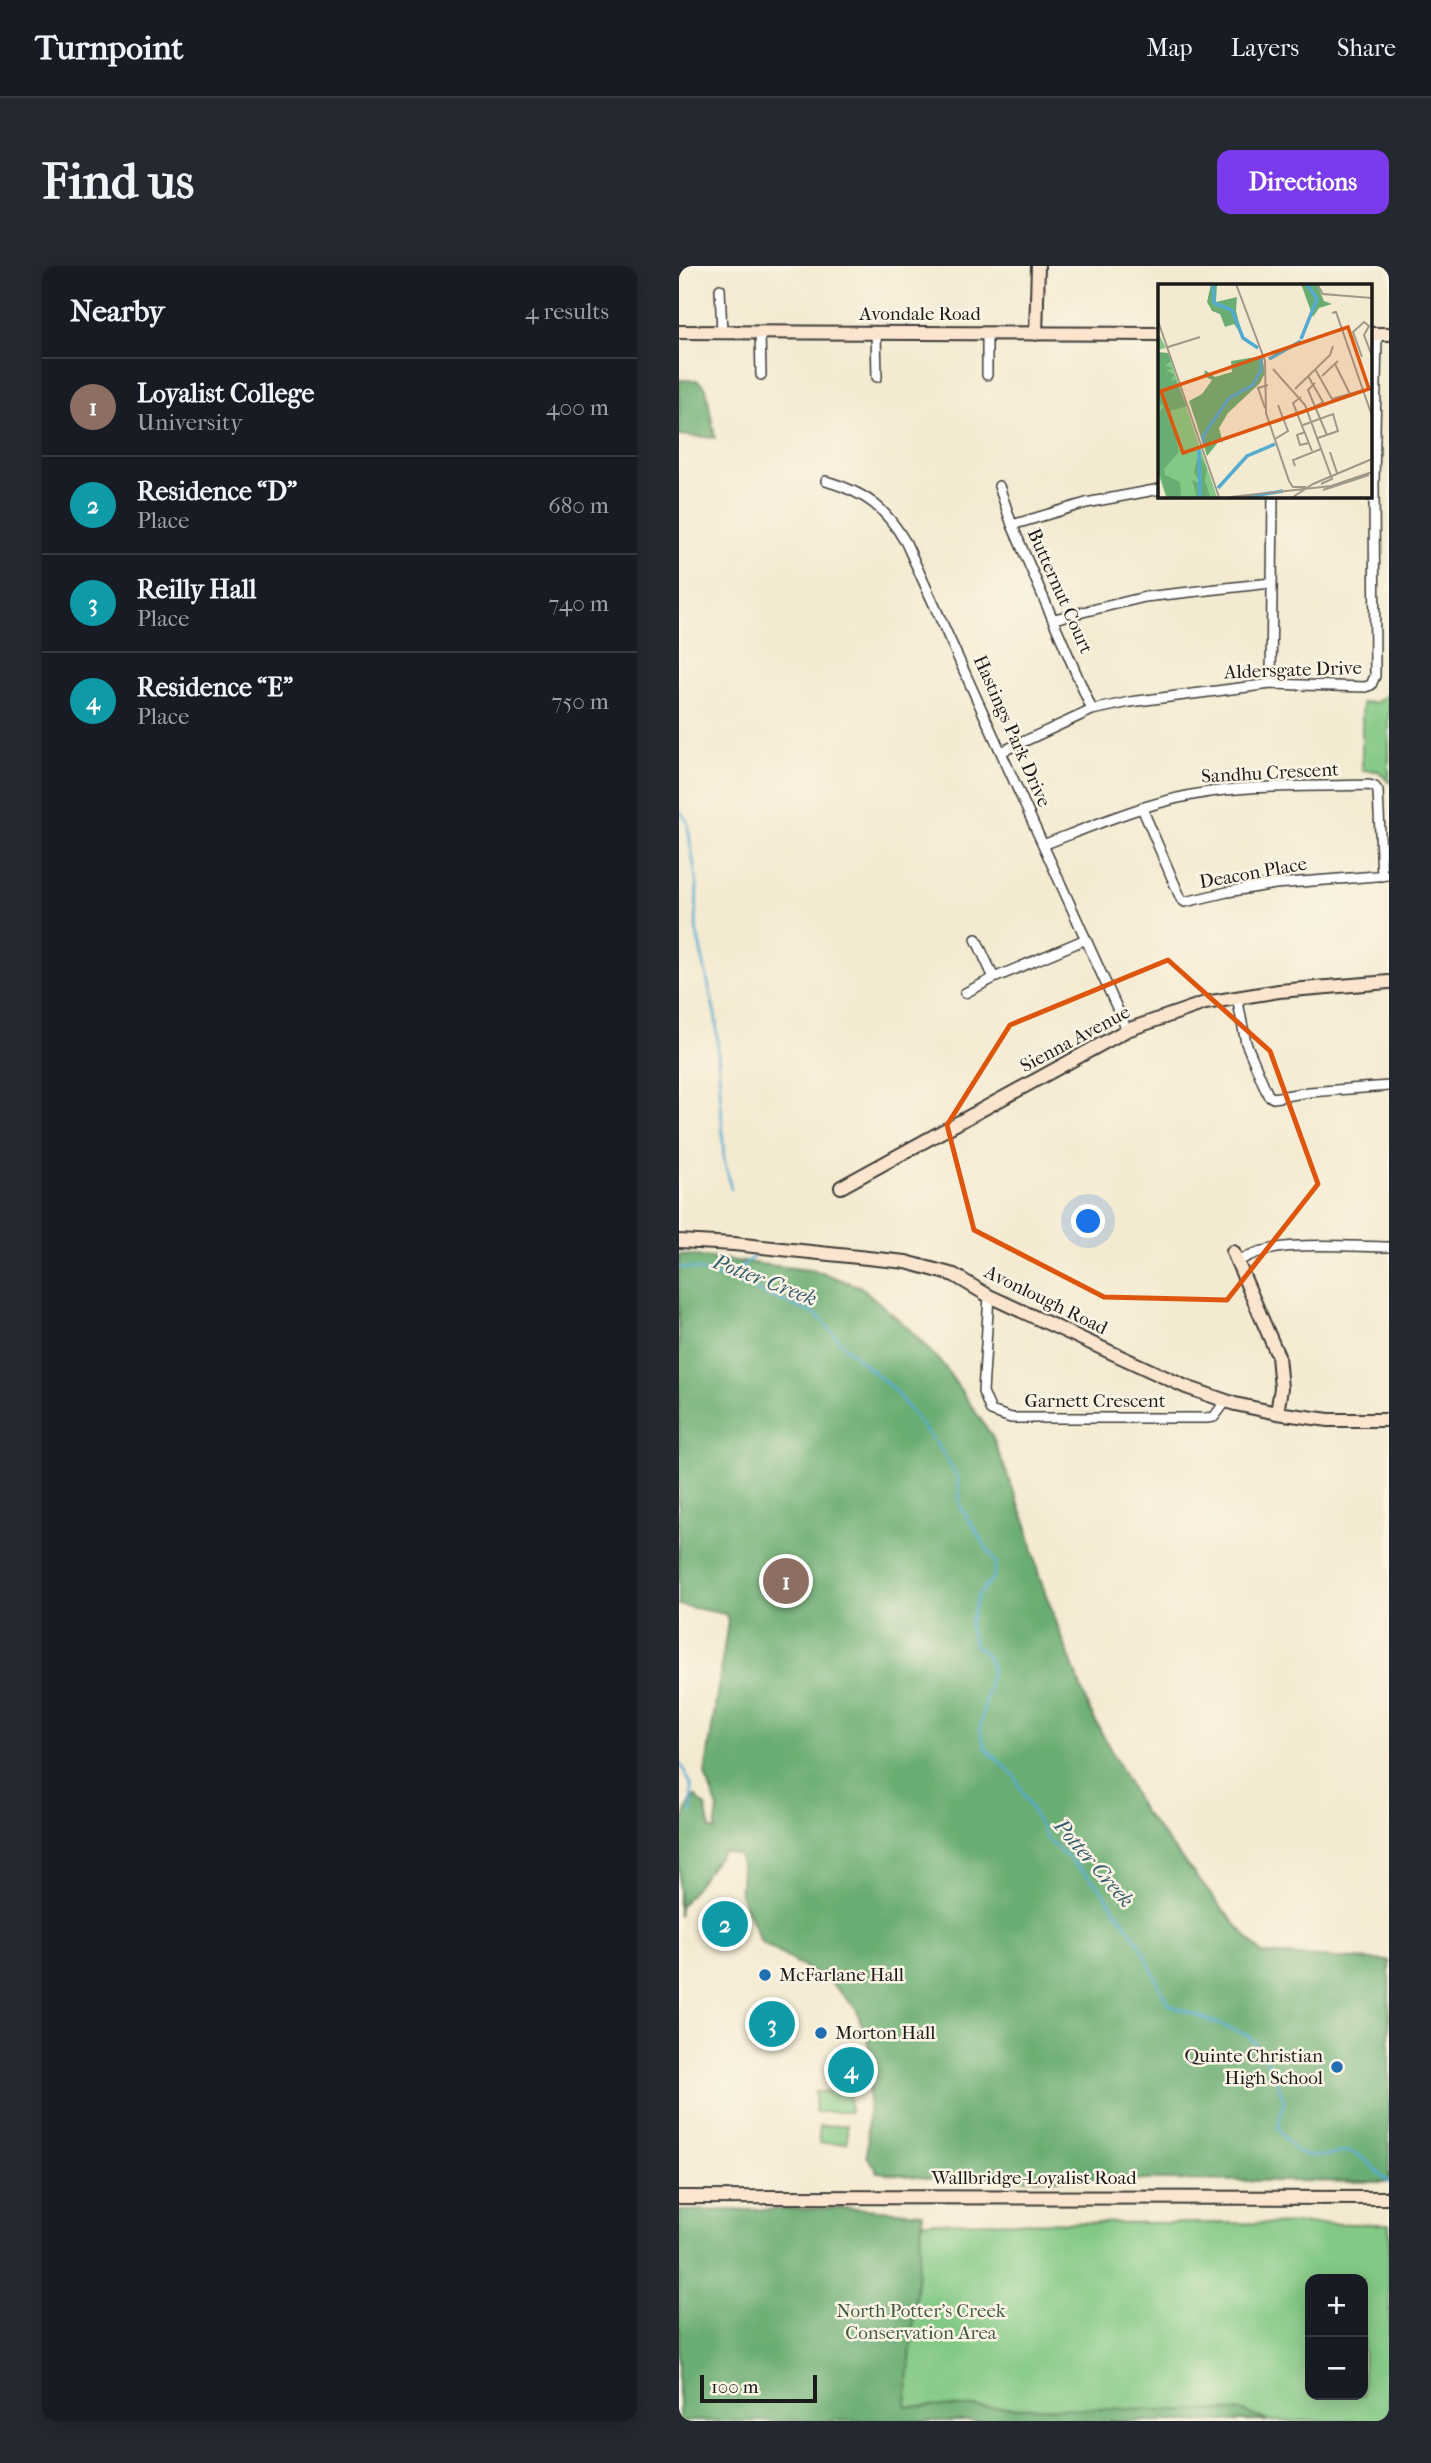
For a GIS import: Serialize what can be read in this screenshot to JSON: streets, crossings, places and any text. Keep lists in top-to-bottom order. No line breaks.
{"streets":{"street":["Avondale Road","Butternut Court","Aldersgate Drive","Hastings Park Drive","Sandhu Crescent","Deacon Place","Sienna Avenue","Avonlough Road","Garnett Crescent","Wallbridge-Loyalist Road"]},"crossings":[["Butternut Court","Aldersgate Drive"],["Aldersgate Drive","Hastings Park Drive"],["Hastings Park Drive","Sandhu Crescent"],["Hastings Park Drive","Sienna Avenue"],["Sandhu Crescent","Deacon Place"],["Avonlough Road","Garnett Crescent"]],"water":["Potter Creek"],"parks":["North Potter's Creek Conservation Area"],"places":["McFarlane Hall","Morton Hall","Quinte Christian High School"],"scale_bar":"100 m","page":{"header":"Turnpoint","nav":["Map","Layers","Share"],"buttons":"Directions","title":"Find us","heading":["Nearby","4 results"],"list":[{"mark":"1","name":"Loyalist College","note":"University","value":"400 m"},{"mark":"2","name":"Residence “D”","note":"Place","value":"680 m"},{"mark":"3","name":"Reilly Hall","note":"Place","value":"740 m"},{"mark":"4","name":"Residence “E”","note":"Place","value":"750 m"}],"pins":["1","2","3","4"],"map_buttons":["+","−"],"scale":"100 m"}}
